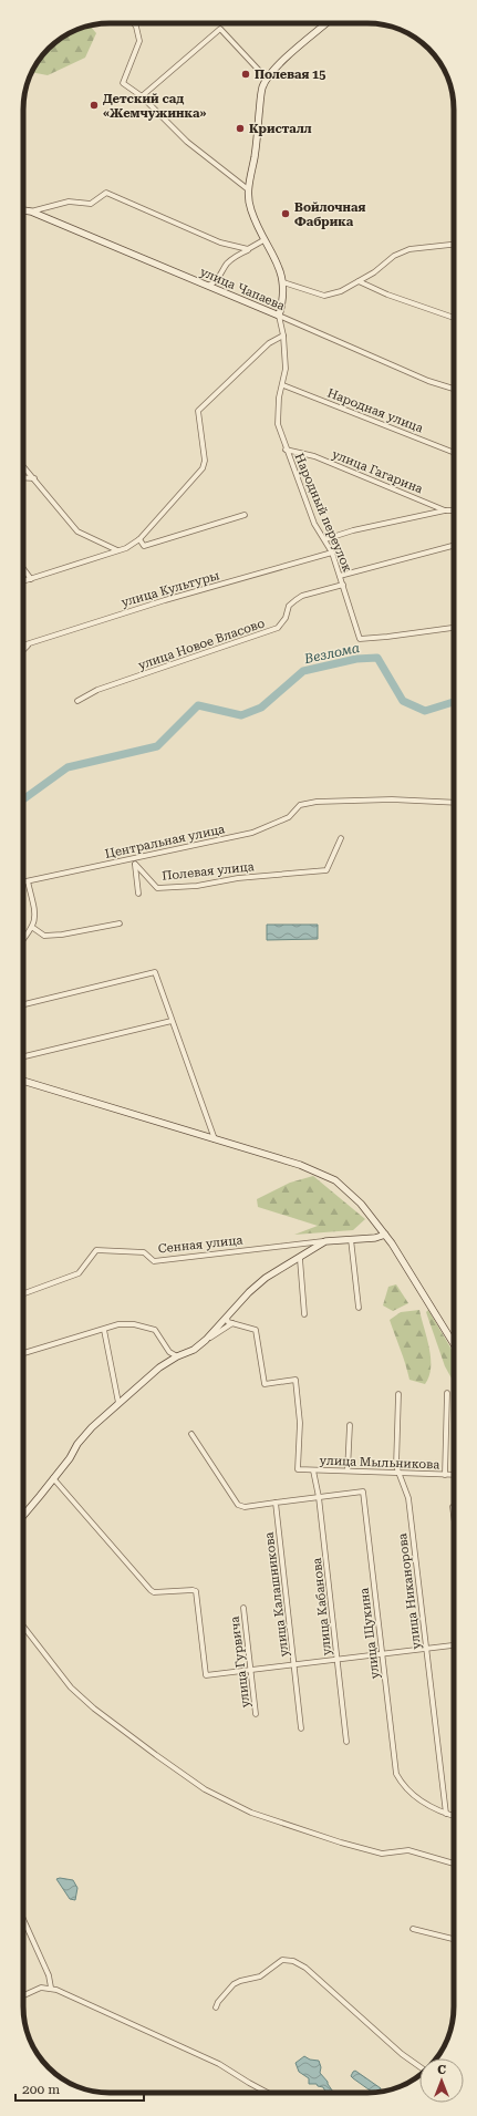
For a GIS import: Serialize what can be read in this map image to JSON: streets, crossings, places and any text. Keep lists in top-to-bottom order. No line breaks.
{"streets":{"street":["улица Чапаева","Народная улица","улица Гагарина","Народный переулок","улица Культуры","улица Новое Власово","Центральная улица","Полевая улица","Сенная улица","улица Мыльникова","улица Никанорова","улица Калашникова","улица Кабанова","улица Щукина","улица Гурвича"]},"crossings":[["улица Чапаева","Народный переулок"],["Народная улица","Народный переулок"],["улица Гагарина","Народный переулок"],["Народный переулок","улица Культуры"],["Народный переулок","улица Новое Власово"],["улица Мыльникова","улица Никанорова"],["улица Мыльникова","улица Кабанова"],["улица Никанорова","улица Щукина"],["улица Кабанова","улица Щукина"]],"water":["Везлома"],"places":["Полевая 15","Детский сад «Жемчужинка»","Кристалл","Войлочная Фабрика"],"scale_bar":"200 m","north":"top"}
